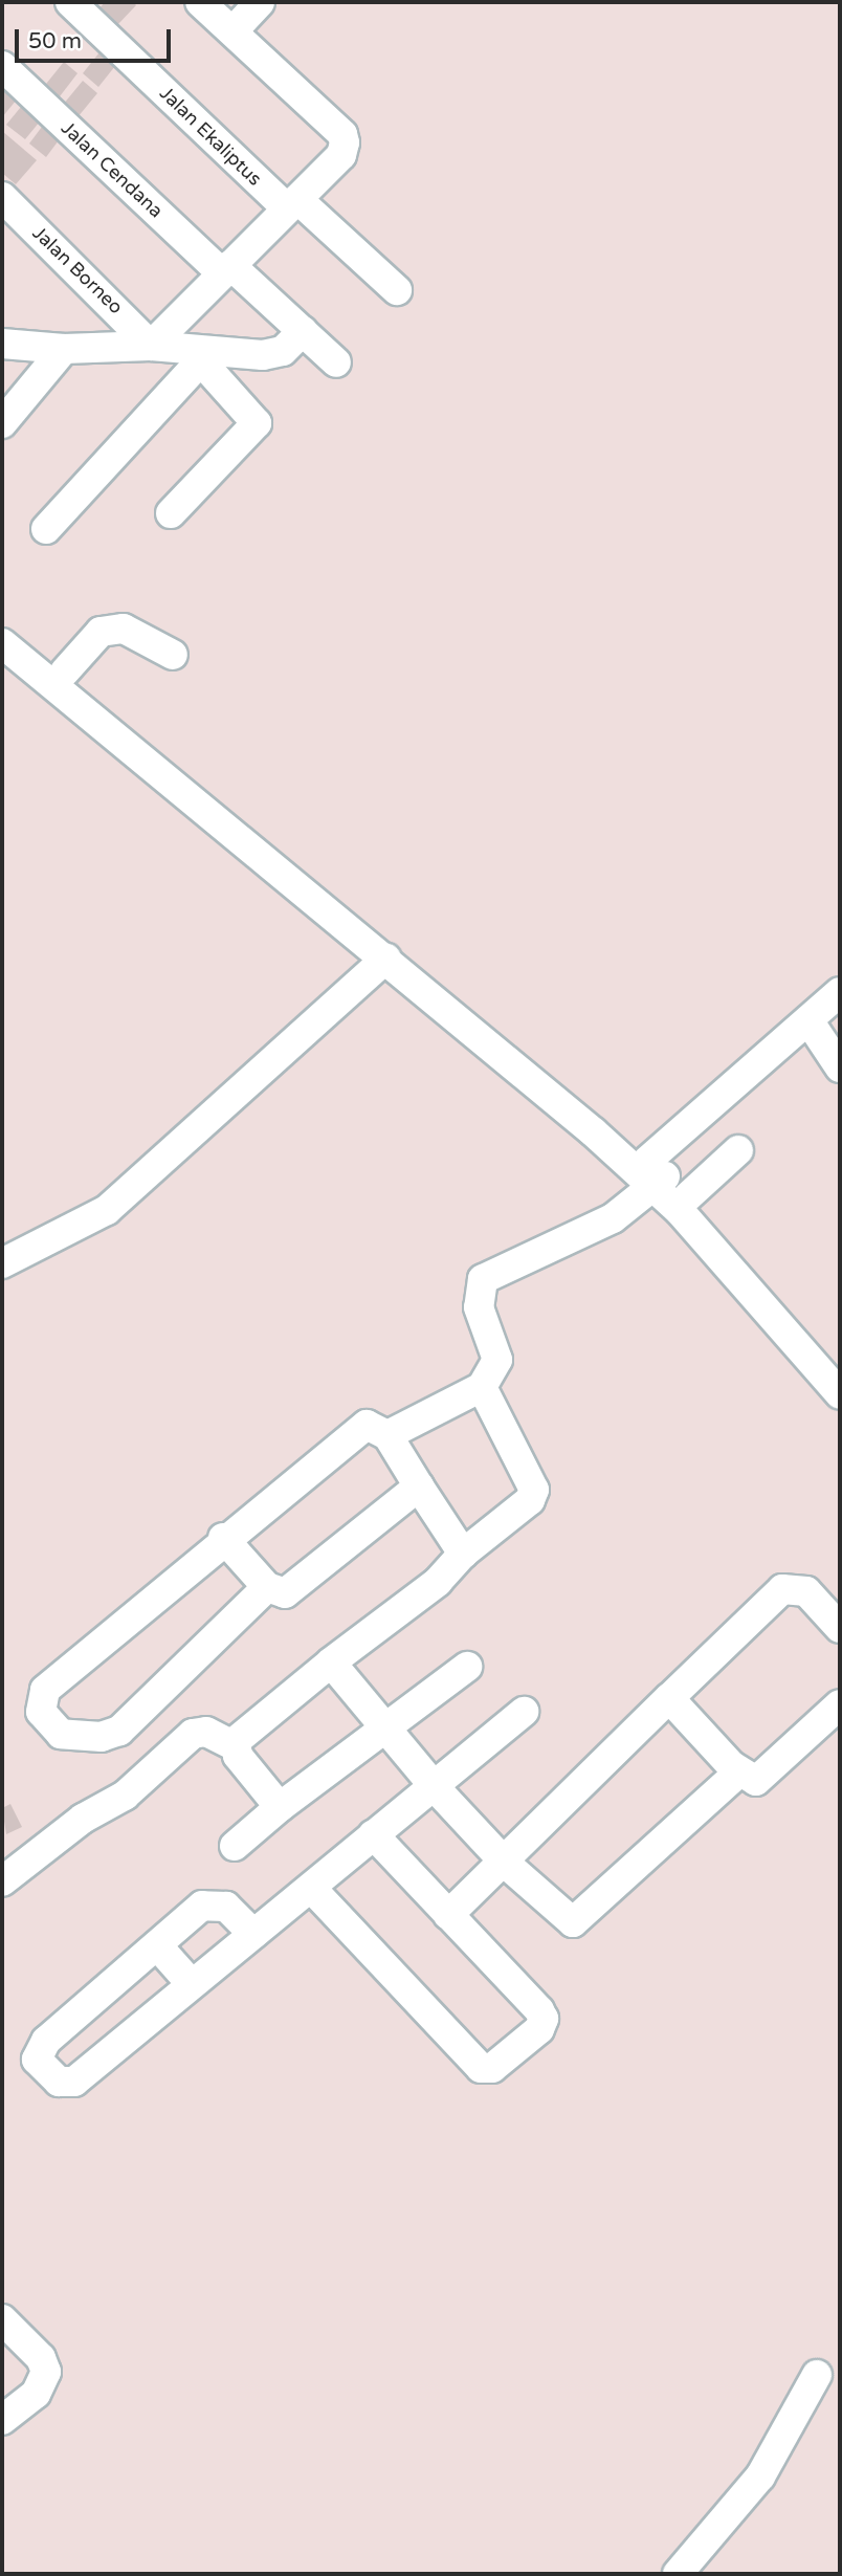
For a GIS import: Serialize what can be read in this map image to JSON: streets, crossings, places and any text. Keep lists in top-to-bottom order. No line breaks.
{"streets":{"street":["Jalan Ekaliptus","Jalan Cendana","Jalan Borneo"]},"scale_bar":"50 m"}
